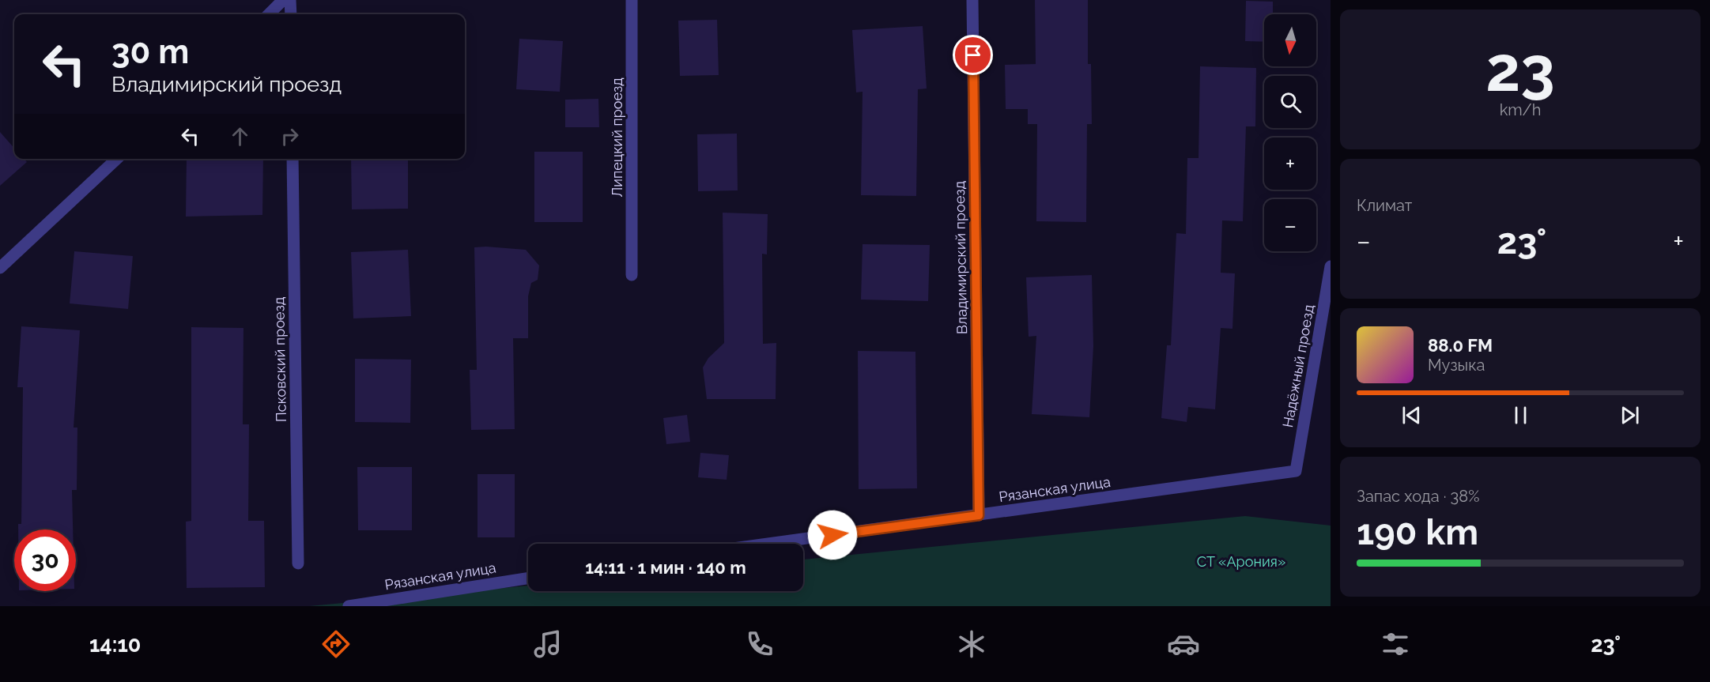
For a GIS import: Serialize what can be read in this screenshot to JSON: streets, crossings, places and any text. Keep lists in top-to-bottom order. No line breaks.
{"streets":{"street":["Липецкий проезд","Владимирский проезд","Псковский проезд","Надёжный проезд","Рязанская улица"]},"crossings":[["Владимирский проезд","Рязанская улица"],["Надёжный проезд","Рязанская улица"]],"parks":["СТ «Арония»"],"north":"bottom","page":{"tile":[["23","km/h"],"Климат",["Запас хода · 38%","190 km"]],"map_buttons":["+","−"],"turn":["30 m","Владимирский проезд"],"heat":["−","23°","+"],"song":["88.0 FM","Музыка"],"limit":"30","trip":"14:11 · 1 мин · 140 m","tabs":["14:10","23°"]}}
